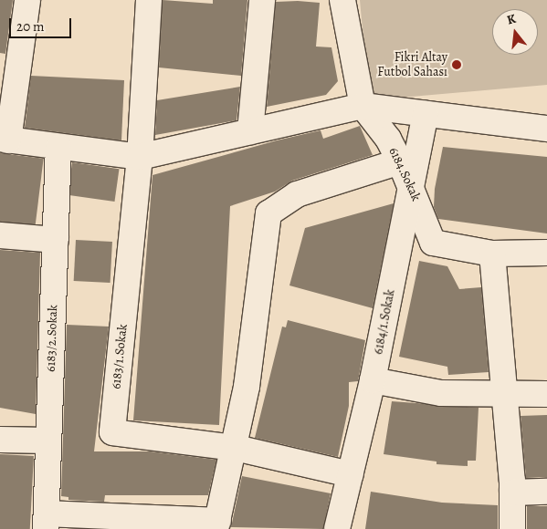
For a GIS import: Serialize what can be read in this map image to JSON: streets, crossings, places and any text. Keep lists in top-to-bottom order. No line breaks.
{"streets":{"street":["6184.Sokak","6184/1.Sokak","6183/2.Sokak","6183/1.Sokak"]},"crossings":[["6184.Sokak","6184/1.Sokak"]],"places":["Fikri Altay Futbol Sahası"],"scale_bar":"20 m","north":"top"}
